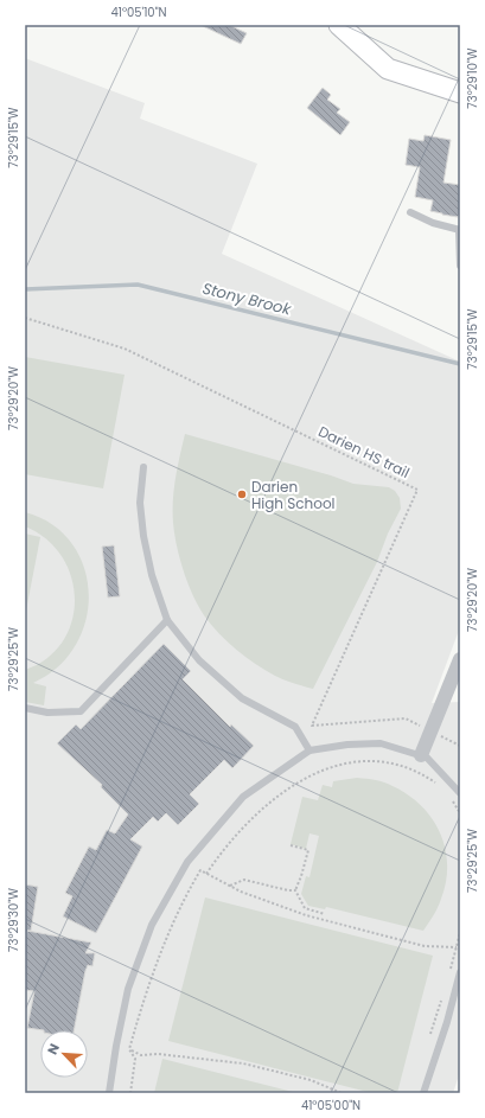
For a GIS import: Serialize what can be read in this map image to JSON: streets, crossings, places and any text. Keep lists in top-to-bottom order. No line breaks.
{"streets":{"path":["Darien HS trail"]},"water":["Stony Brook"],"places":["Darien High School"],"north":"top left","coordinates":["41°05'10\"N","73°29'10\"W","73°29'15\"W","73°29'20\"W","73°29'25\"W","73°29'30\"W","41°05'00\"N"]}
